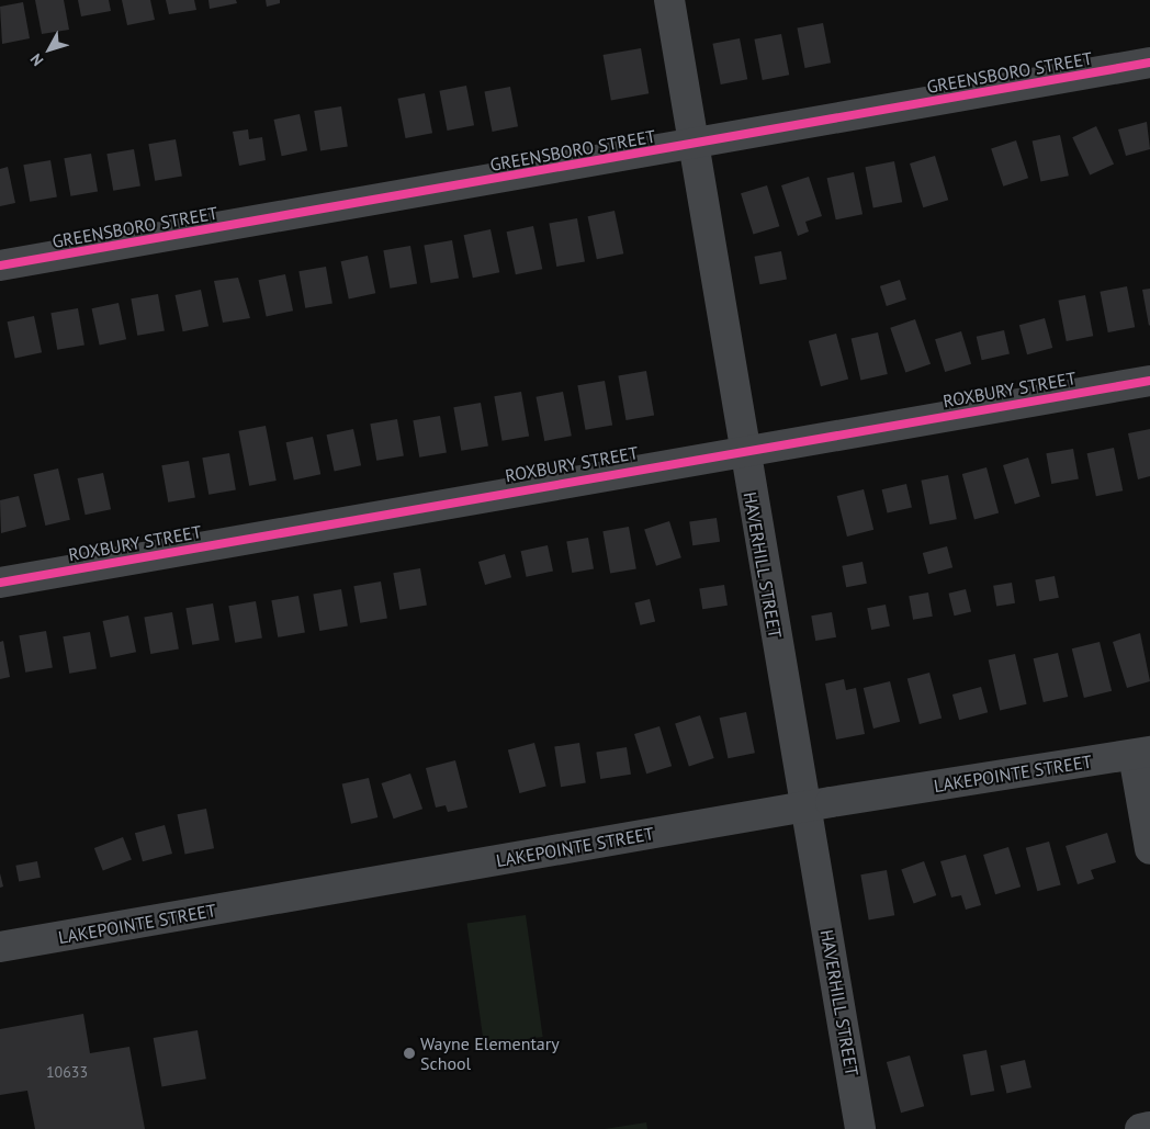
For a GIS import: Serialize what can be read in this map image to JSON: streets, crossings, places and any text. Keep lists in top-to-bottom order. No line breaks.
{"streets":{"street":["GREENSBORO STREET","ROXBURY STREET","HAVERHILL STREET","LAKEPOINTE STREET"]},"crossings":[["GREENSBORO STREET","HAVERHILL STREET"],["ROXBURY STREET","HAVERHILL STREET"],["HAVERHILL STREET","LAKEPOINTE STREET"]],"places":["Wayne Elementary School"],"house_numbers":["10633"],"north":"bottom left"}
